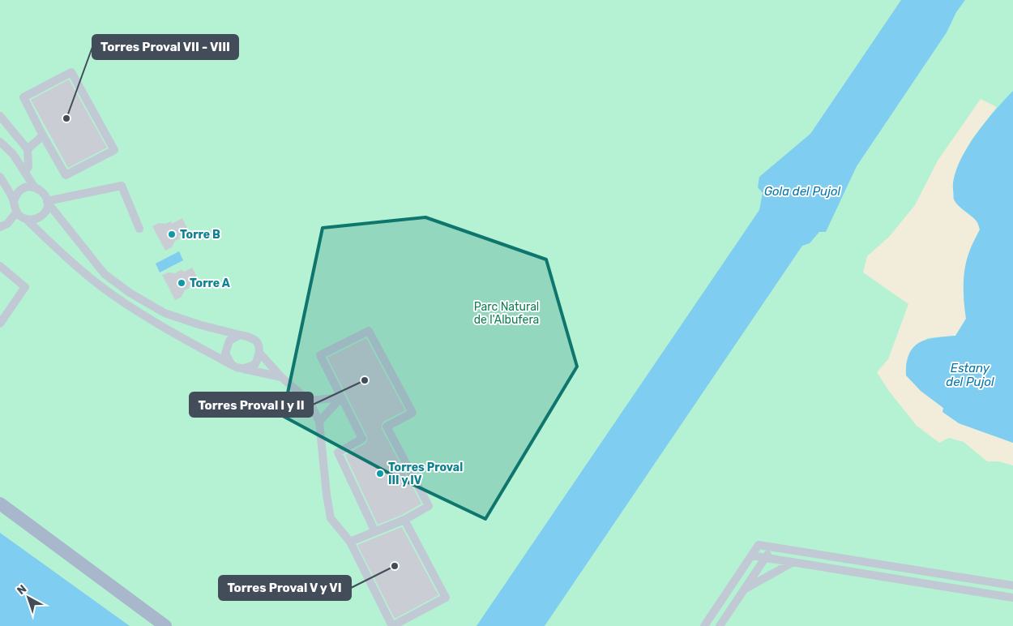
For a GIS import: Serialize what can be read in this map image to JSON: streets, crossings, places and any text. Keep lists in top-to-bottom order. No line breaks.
{"water":["Gola del Pujol","Estany del Pujol"],"parks":["Parc Natural de l'Albufera"],"places":["Torres Proval VII - VIII","Torre B","Torre A","Torres Proval I y II","Torres Proval III y IV","Torres Proval V y VI"],"north":"top left"}
